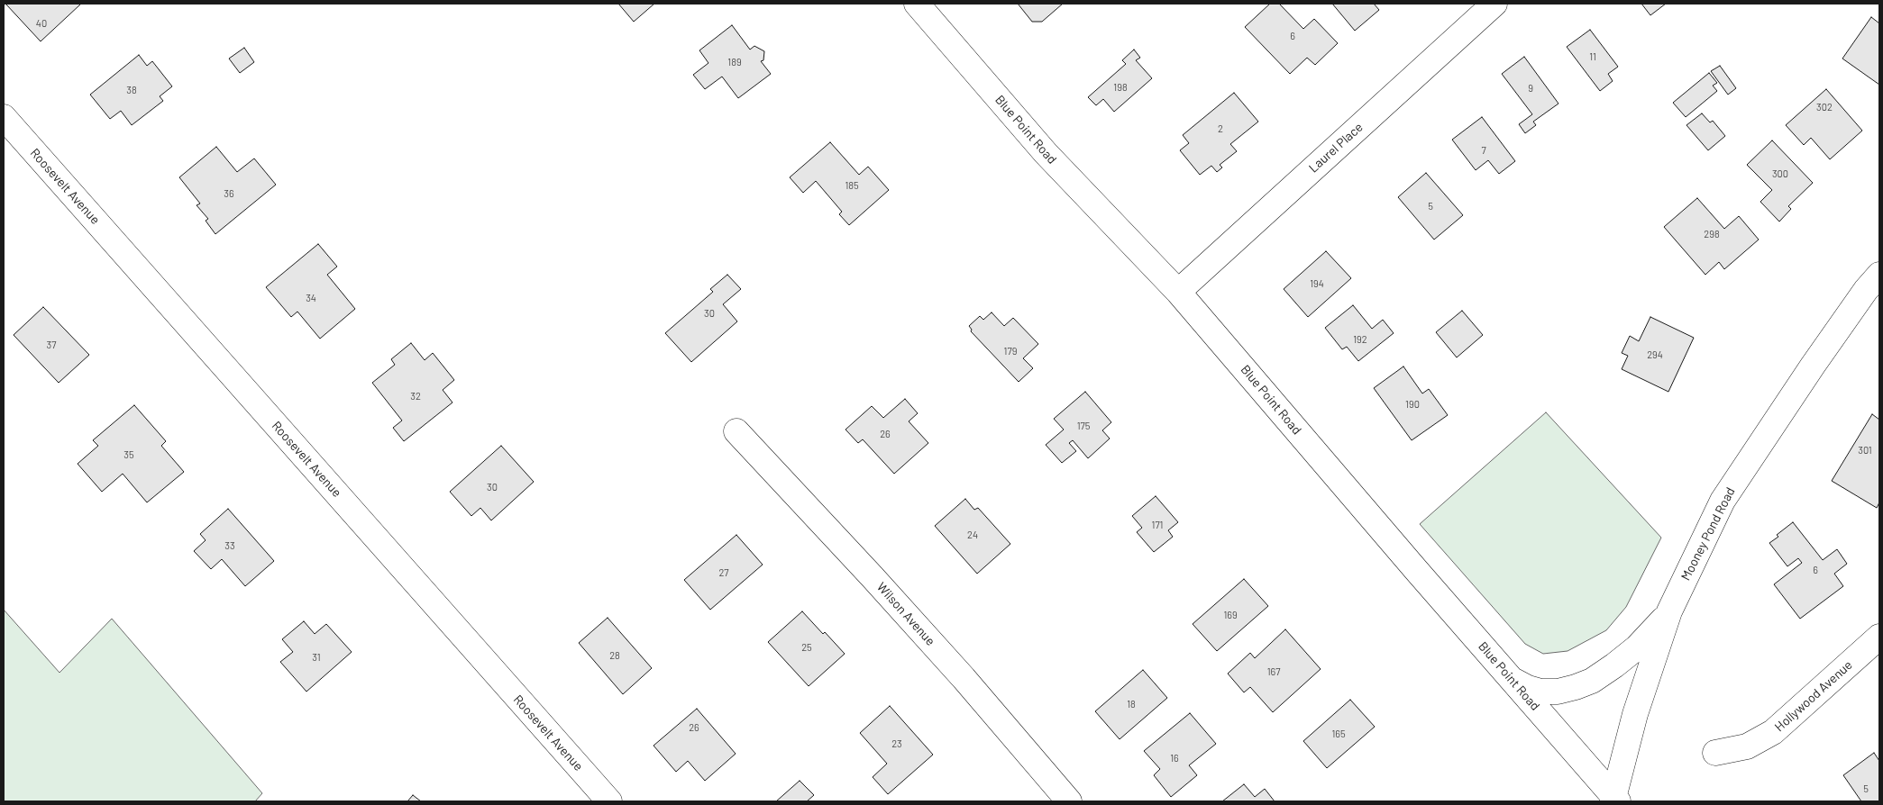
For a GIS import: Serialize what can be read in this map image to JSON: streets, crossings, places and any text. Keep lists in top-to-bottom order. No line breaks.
{"streets":{"street":["Blue Point Road","Laurel Place","Roosevelt Avenue","Mooney Pond Road","Wilson Avenue","Hollywood Avenue"]},"crossings":[["Blue Point Road","Laurel Place"],["Blue Point Road","Mooney Pond Road"]],"house_numbers":["40","6","11","189","198","9","38","302","2","7","300","185","36","5","298","194","34","30","192","37","179","294","32","190","175","26","301","35","30","171","24","33","6","27","169","25","28","31","167","18","26","165","23","16","5"]}
